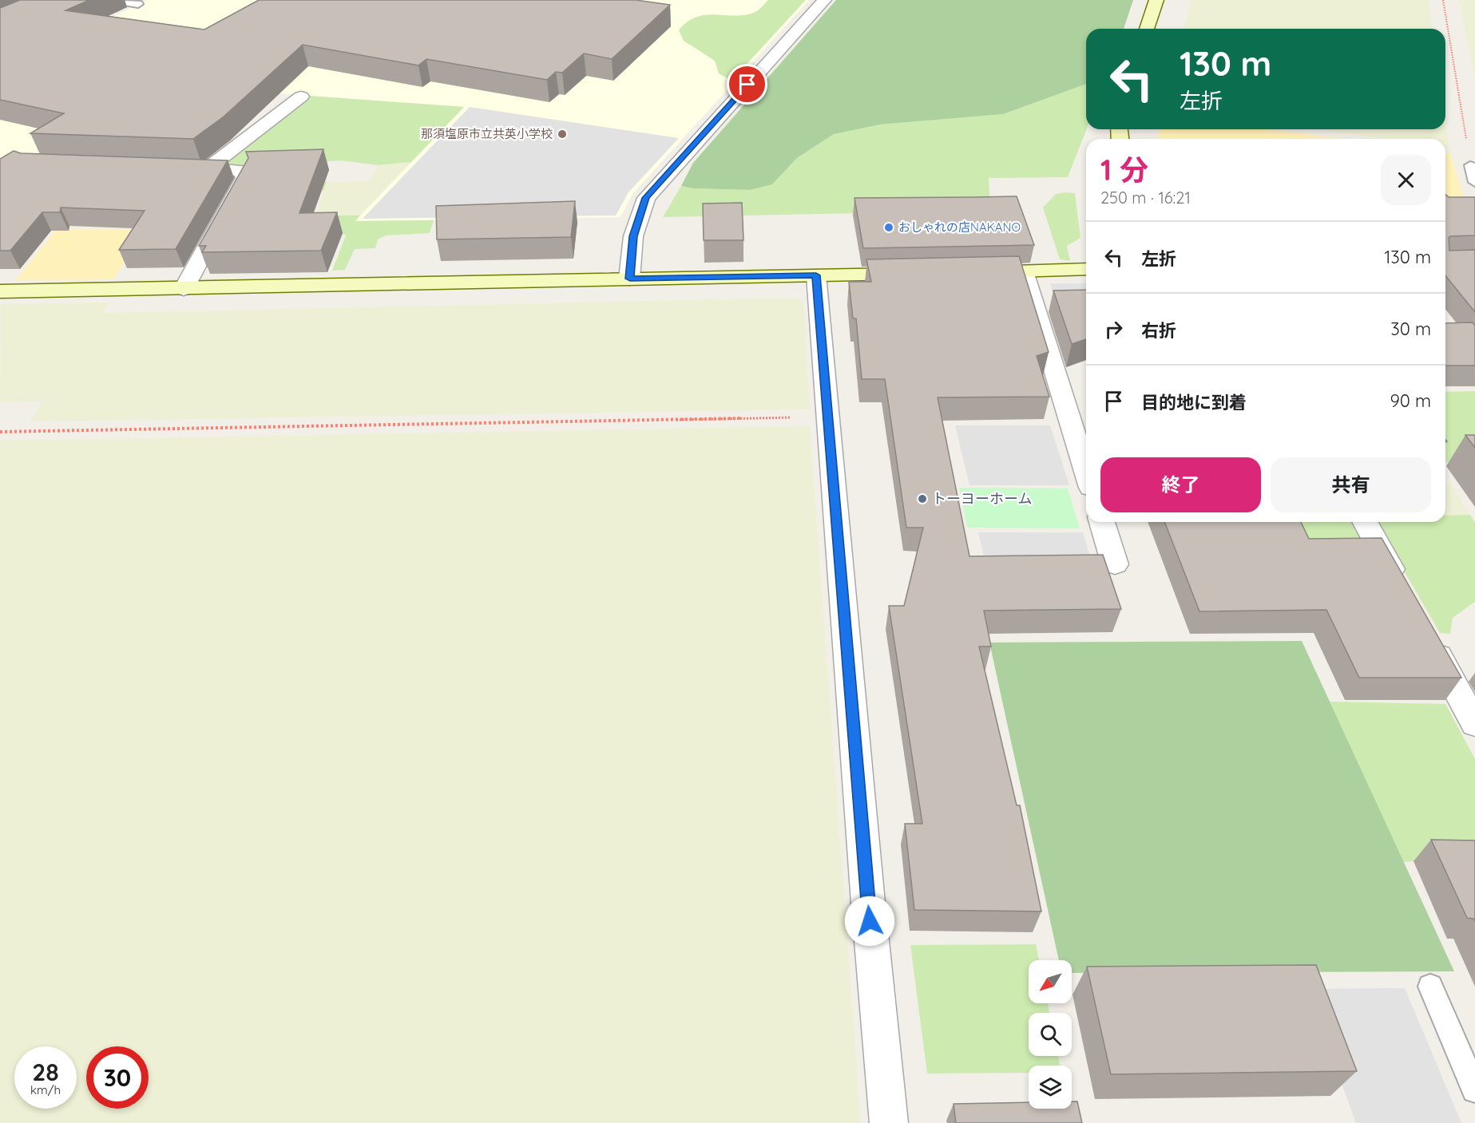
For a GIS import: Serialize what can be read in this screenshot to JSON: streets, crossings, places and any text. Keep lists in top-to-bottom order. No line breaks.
{"places":["那須塩原市立共英小学校","おしゃれの店NAKANO","トーヨーホーム"],"north":"bottom left","page":{"turn":["130 m","左折"],"heading":["1 分","250 m · 16:21"],"list":[{"name":"左折","value":"130 m"},{"name":"右折","value":"30 m"},{"name":"目的地に到着","value":"90 m"}],"buttons":["終了","共有"],"speed":"28 km/h","limit":"30"}}
